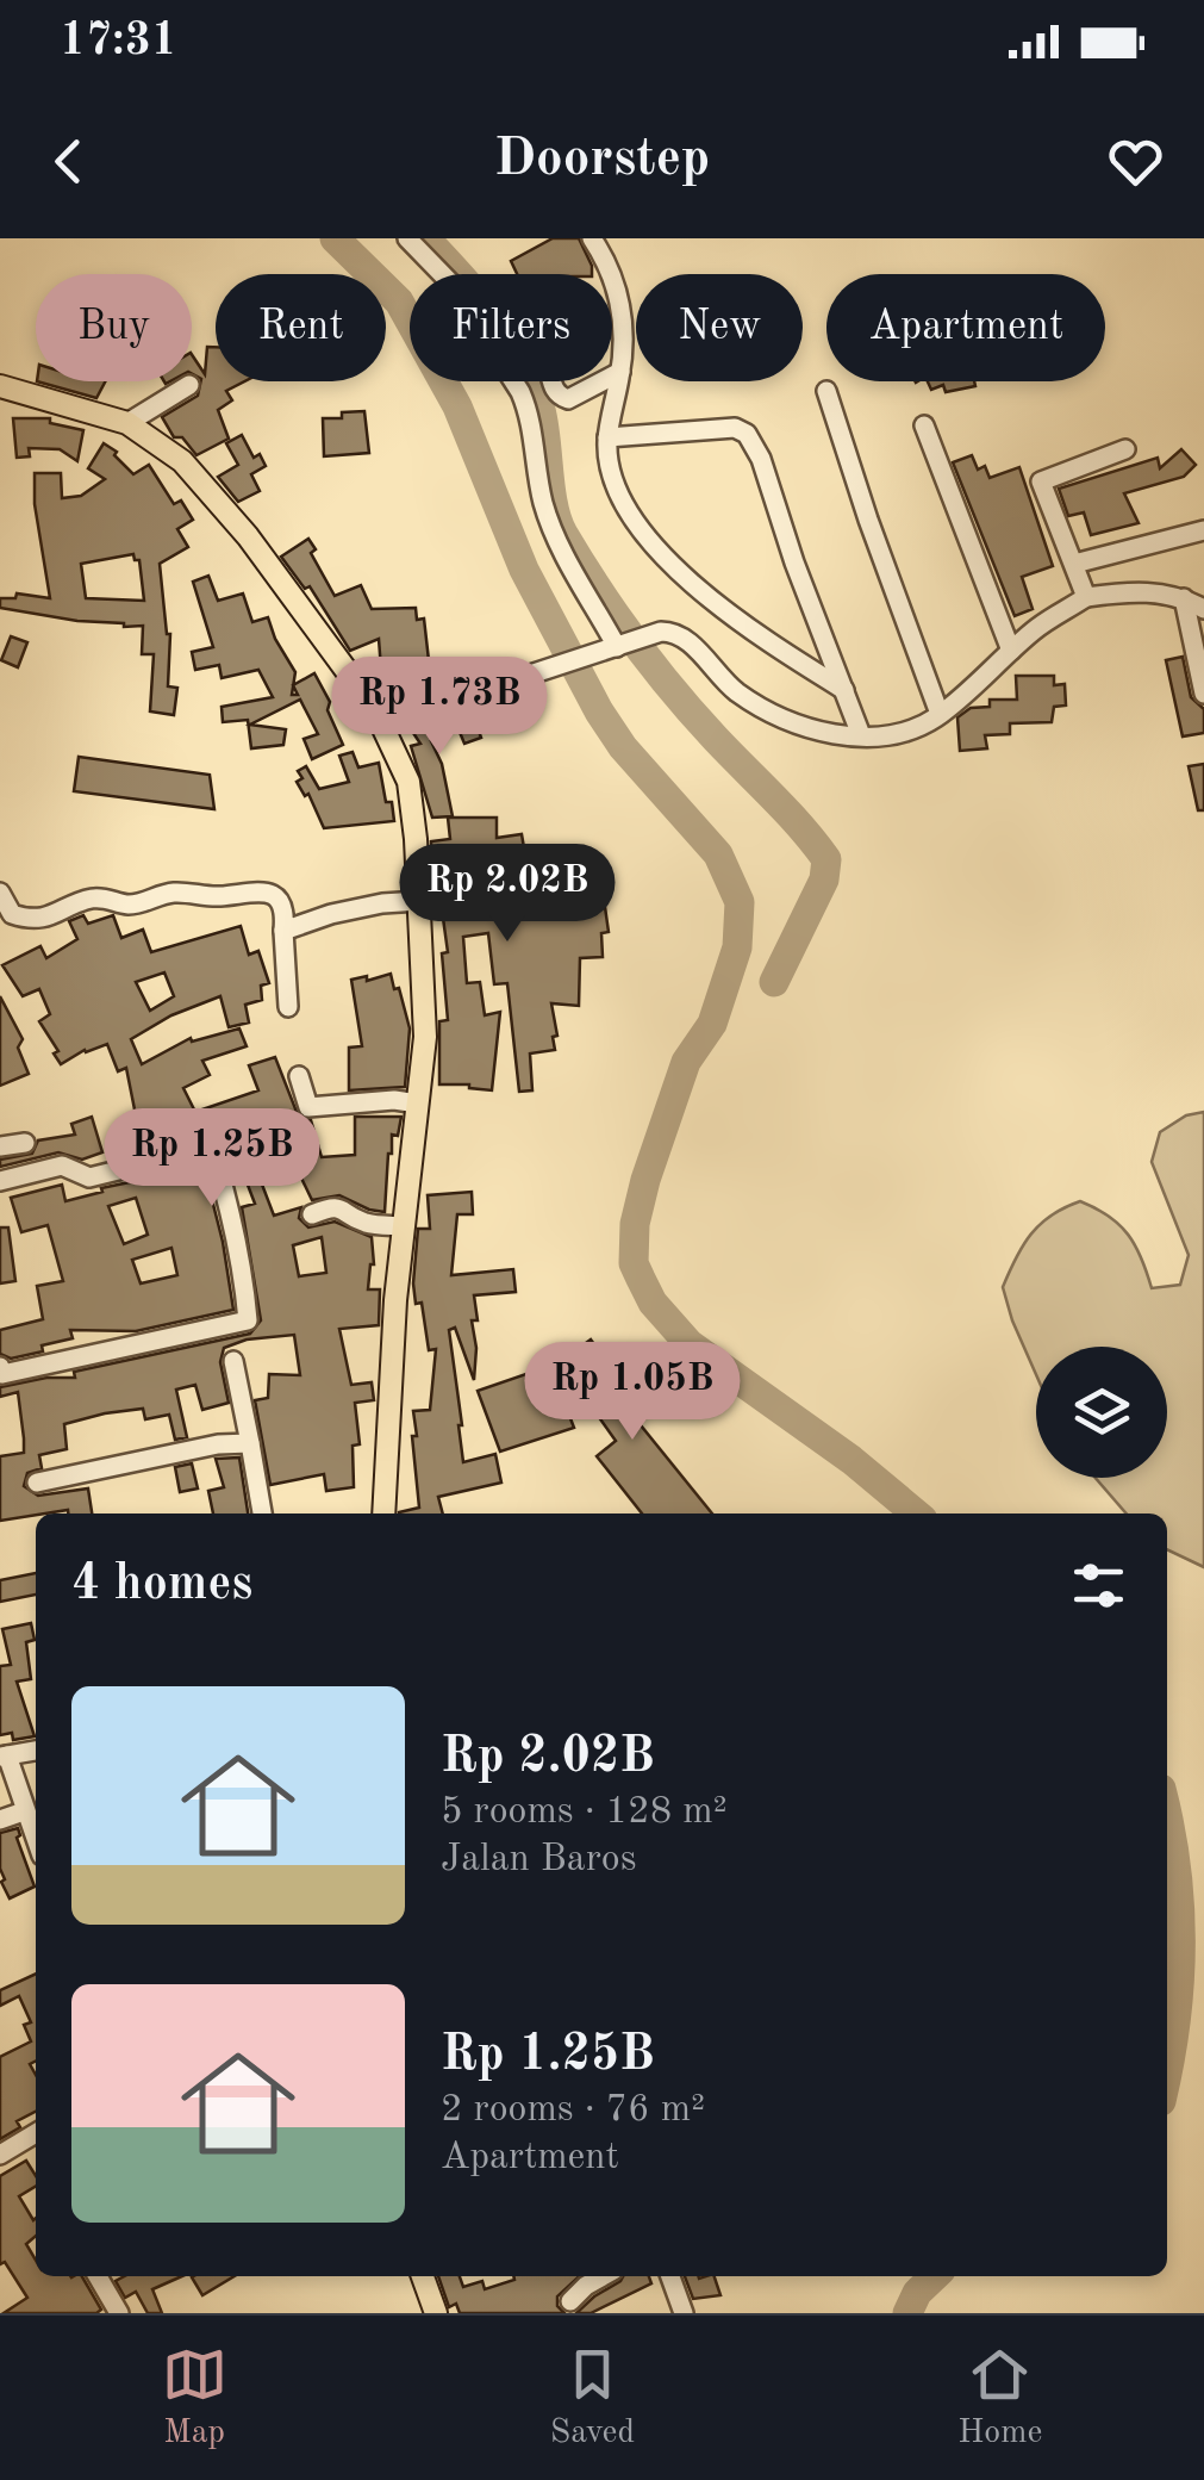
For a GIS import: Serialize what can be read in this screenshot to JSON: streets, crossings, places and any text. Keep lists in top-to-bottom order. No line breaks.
{"page":{"status":"17:31","header":"Doorstep","chip":["Buy","Rent","Filters","New","Apartment"],"price":["Rp 1.73B","Rp 2.02B","Rp 1.25B","Rp 1.05B"],"heading":"4 homes","list":[{"name":"Rp 2.02B","note":"5 rooms · 128 m² · Jalan Baros"},{"name":"Rp 1.25B","note":"2 rooms · 76 m² · Apartment"}],"tabs":["Map","Saved","Home"]}}
